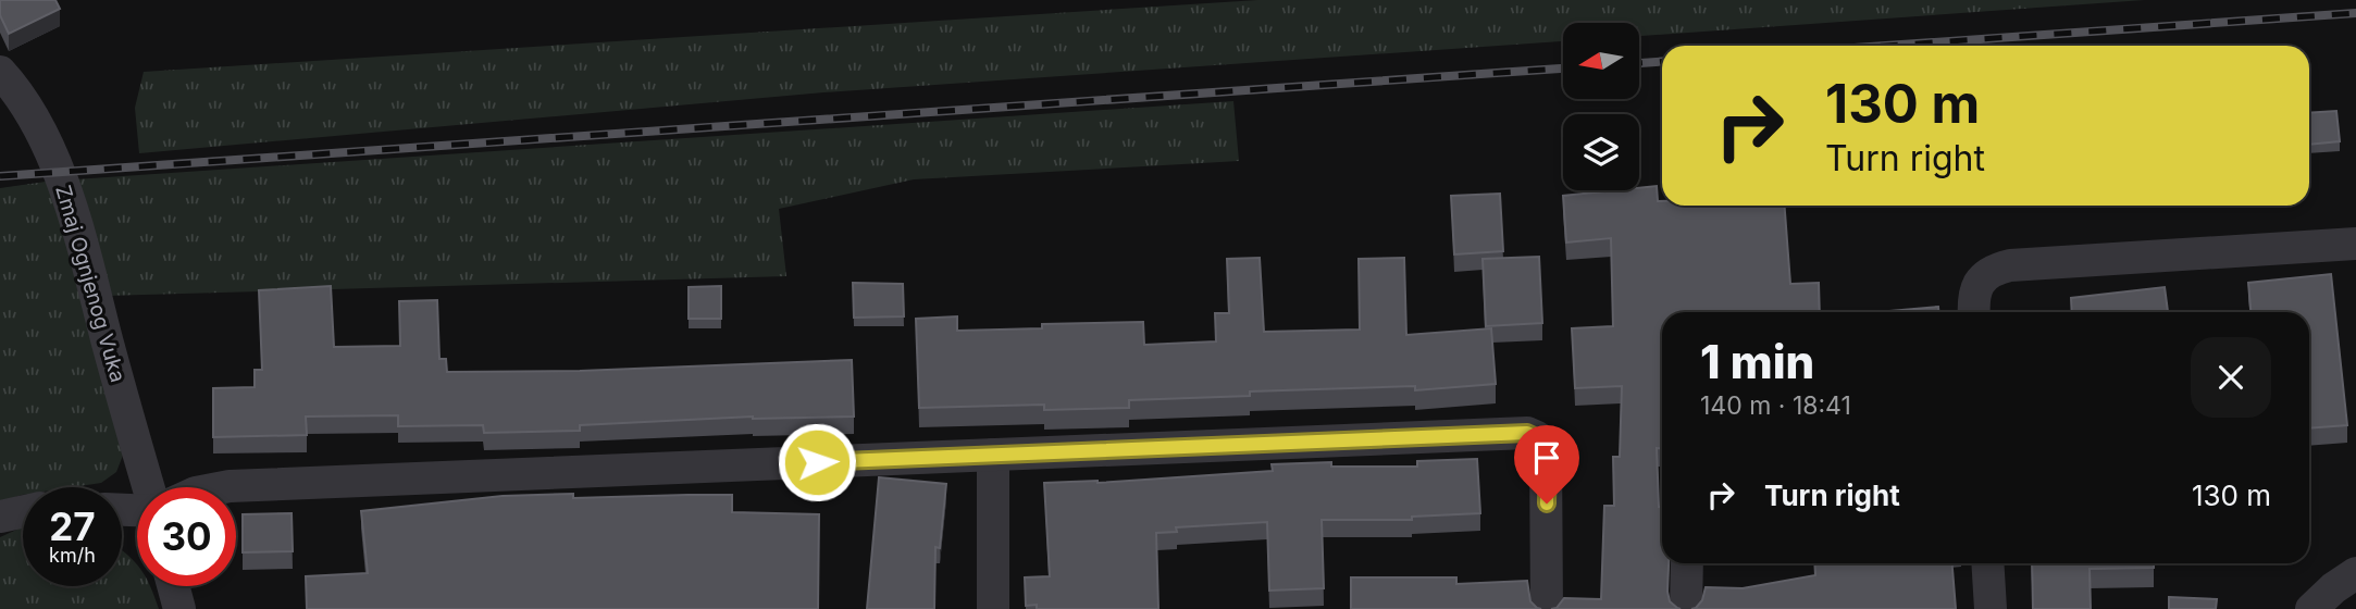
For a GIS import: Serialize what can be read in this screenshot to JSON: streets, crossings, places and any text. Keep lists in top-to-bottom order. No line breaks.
{"streets":{"street":["Zmaj Ognjenog Vuka"]},"north":"left","page":{"turn":["130 m","Turn right"],"heading":["1 min","140 m · 18:41"],"list":[{"name":"Turn right","value":"130 m"}],"speed":"27 km/h","limit":"30"}}
